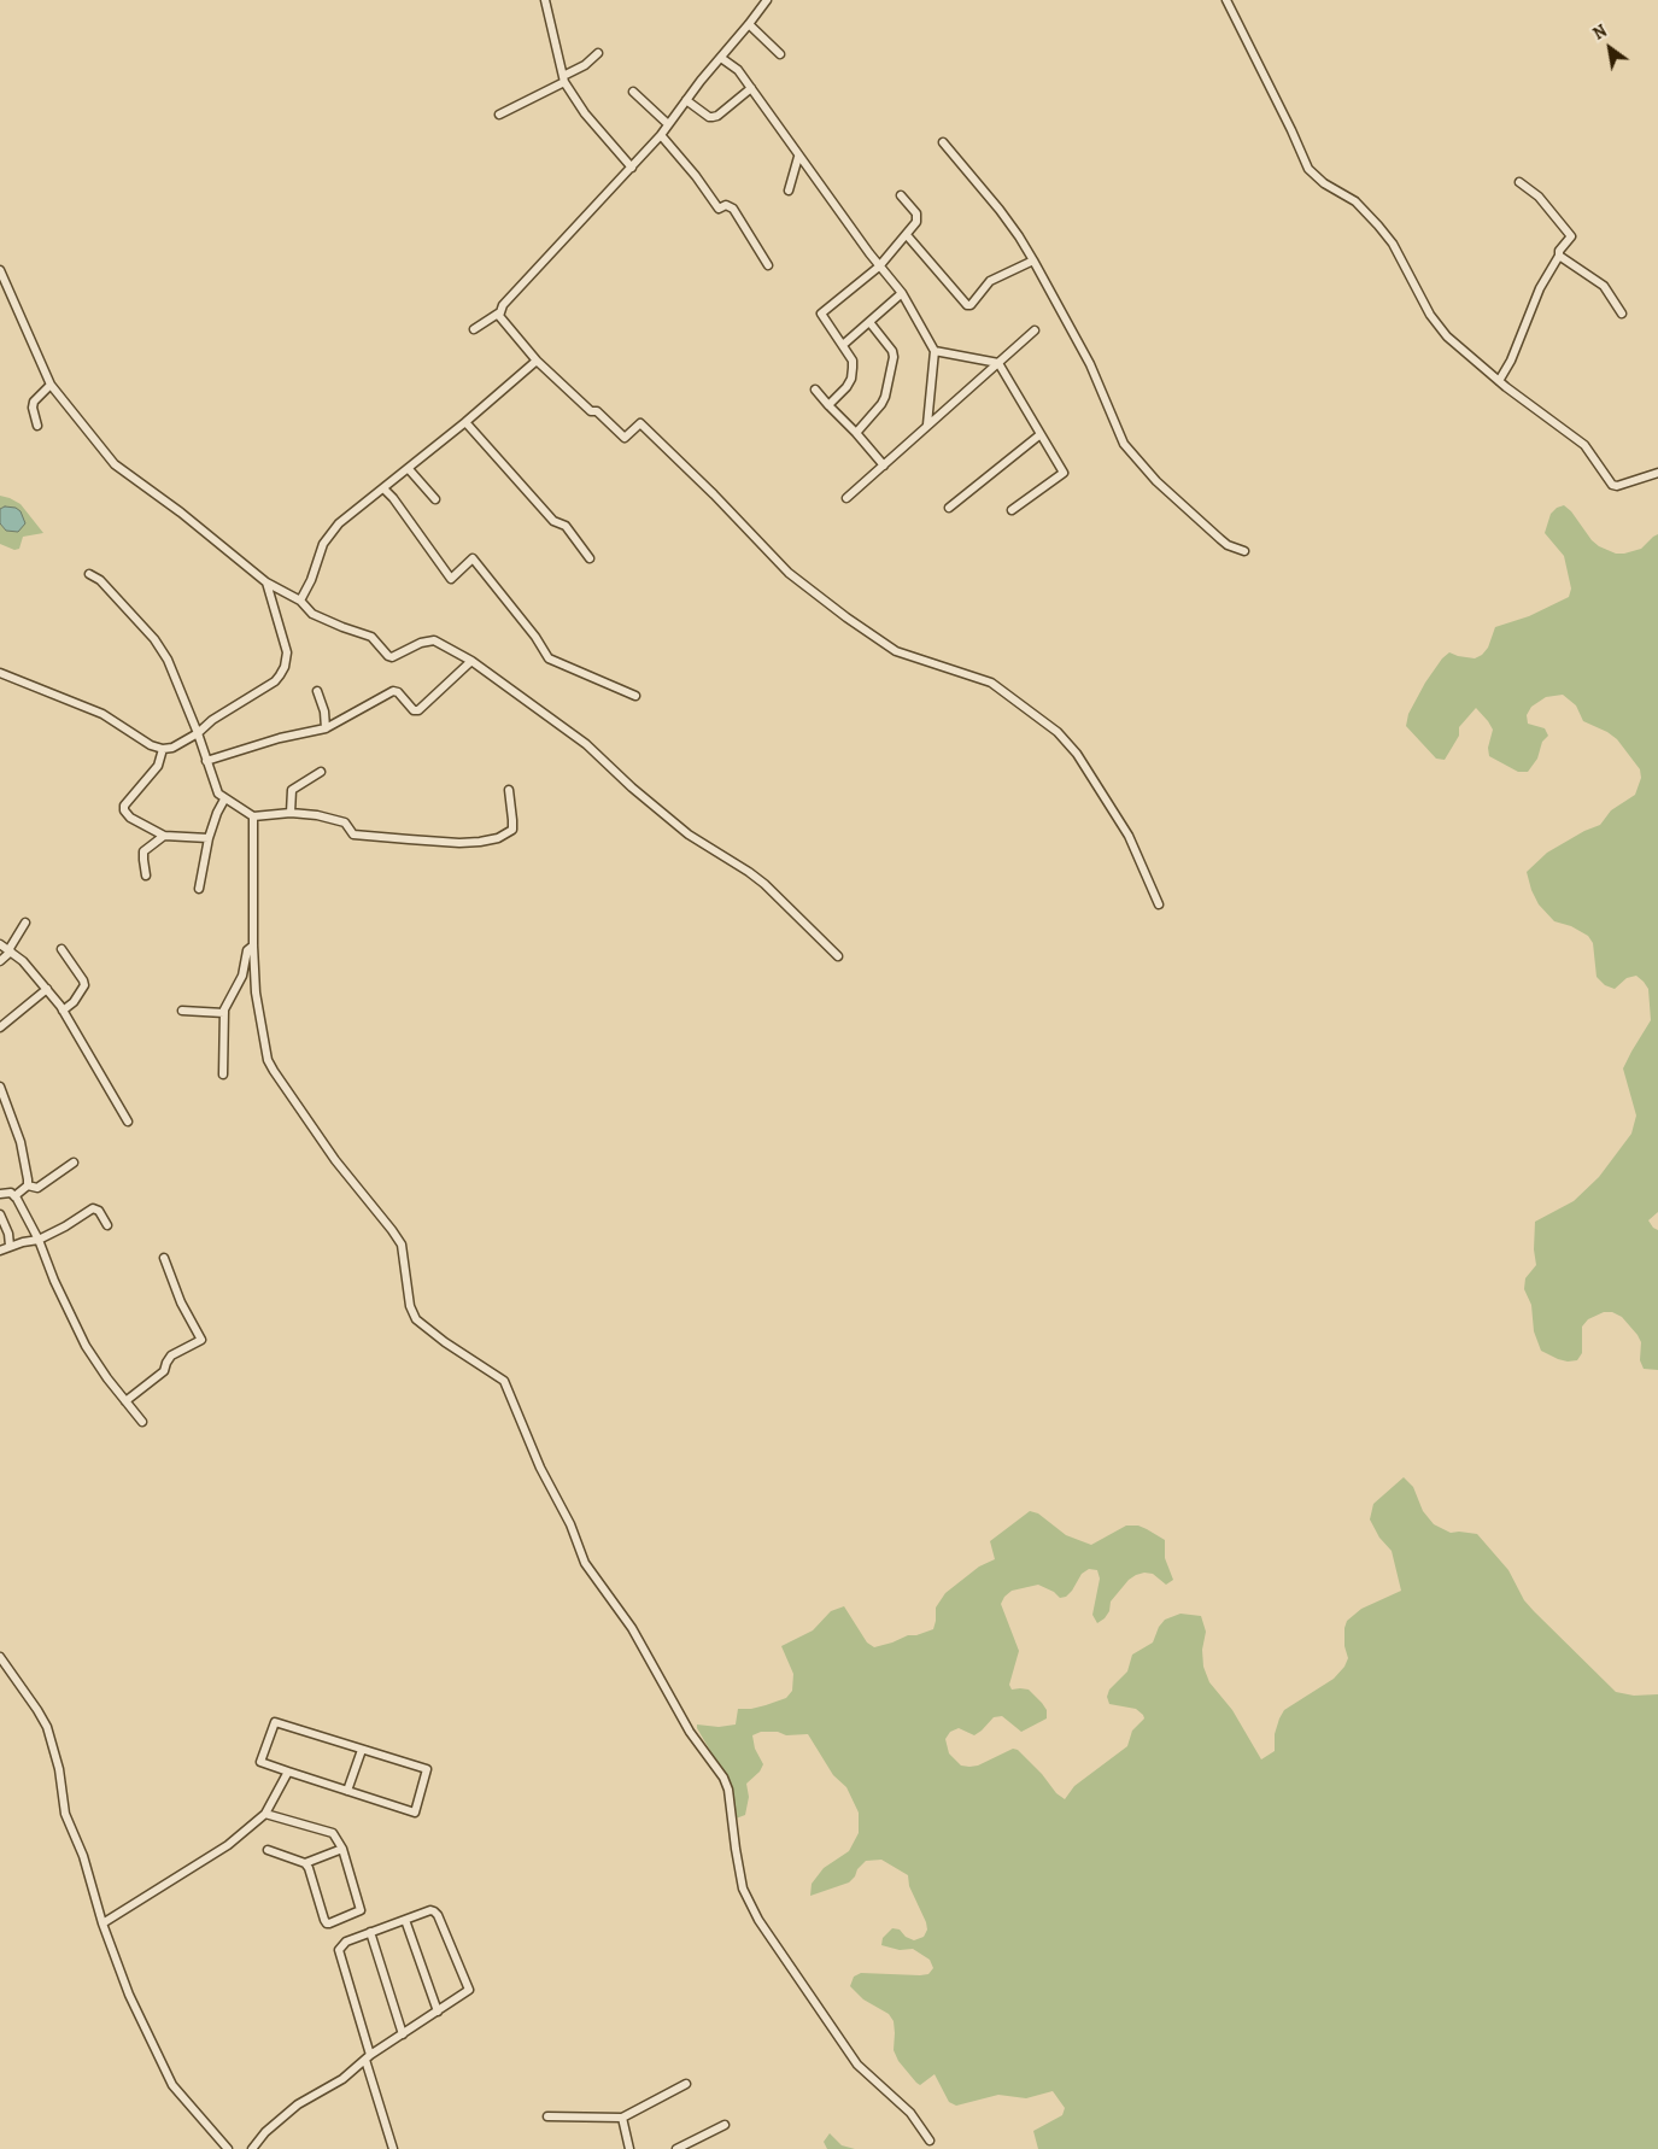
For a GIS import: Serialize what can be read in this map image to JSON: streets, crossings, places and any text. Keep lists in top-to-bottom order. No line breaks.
{"north":"top left"}
